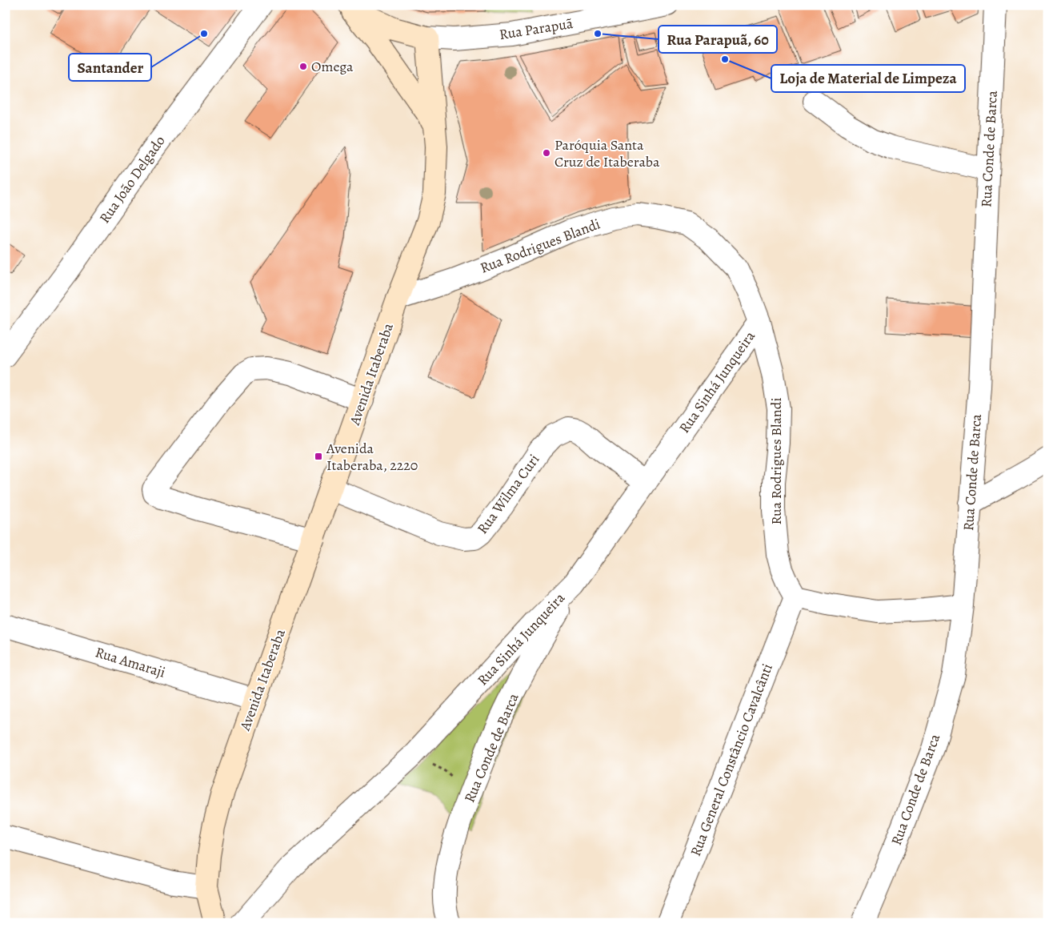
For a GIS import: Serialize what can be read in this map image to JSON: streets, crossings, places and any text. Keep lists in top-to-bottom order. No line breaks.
{"streets":{"main road":["Avenida Itaberaba"],"street":["Rua Parapuã","Rua Conde de Barca","Rua João Delgado","Rua Rodrigues Blandi","Rua Sinhá Junqueira","Rua Wilma Curi","Rua Amaraji","Rua General Constâncio Cavalcânti"]},"crossings":[["Rua Parapuã","Avenida Itaberaba"],["Rua Conde de Barca","Rua Sinhá Junqueira"],["Rua Rodrigues Blandi","Avenida Itaberaba"],["Rua Rodrigues Blandi","Rua Sinhá Junqueira"],["Rua Rodrigues Blandi","Rua General Constâncio Cavalcânti"],["Avenida Itaberaba","Rua Wilma Curi"],["Avenida Itaberaba","Rua Amaraji"],["Rua Sinhá Junqueira","Rua Wilma Curi"]],"places":{"other":["Santander","Rua Parapuã, 60","Loja de Material de Limpeza","Omega","Paróquia Santa Cruz de Itaberaba"],"transit":["Avenida Itaberaba, 2220"]}}
